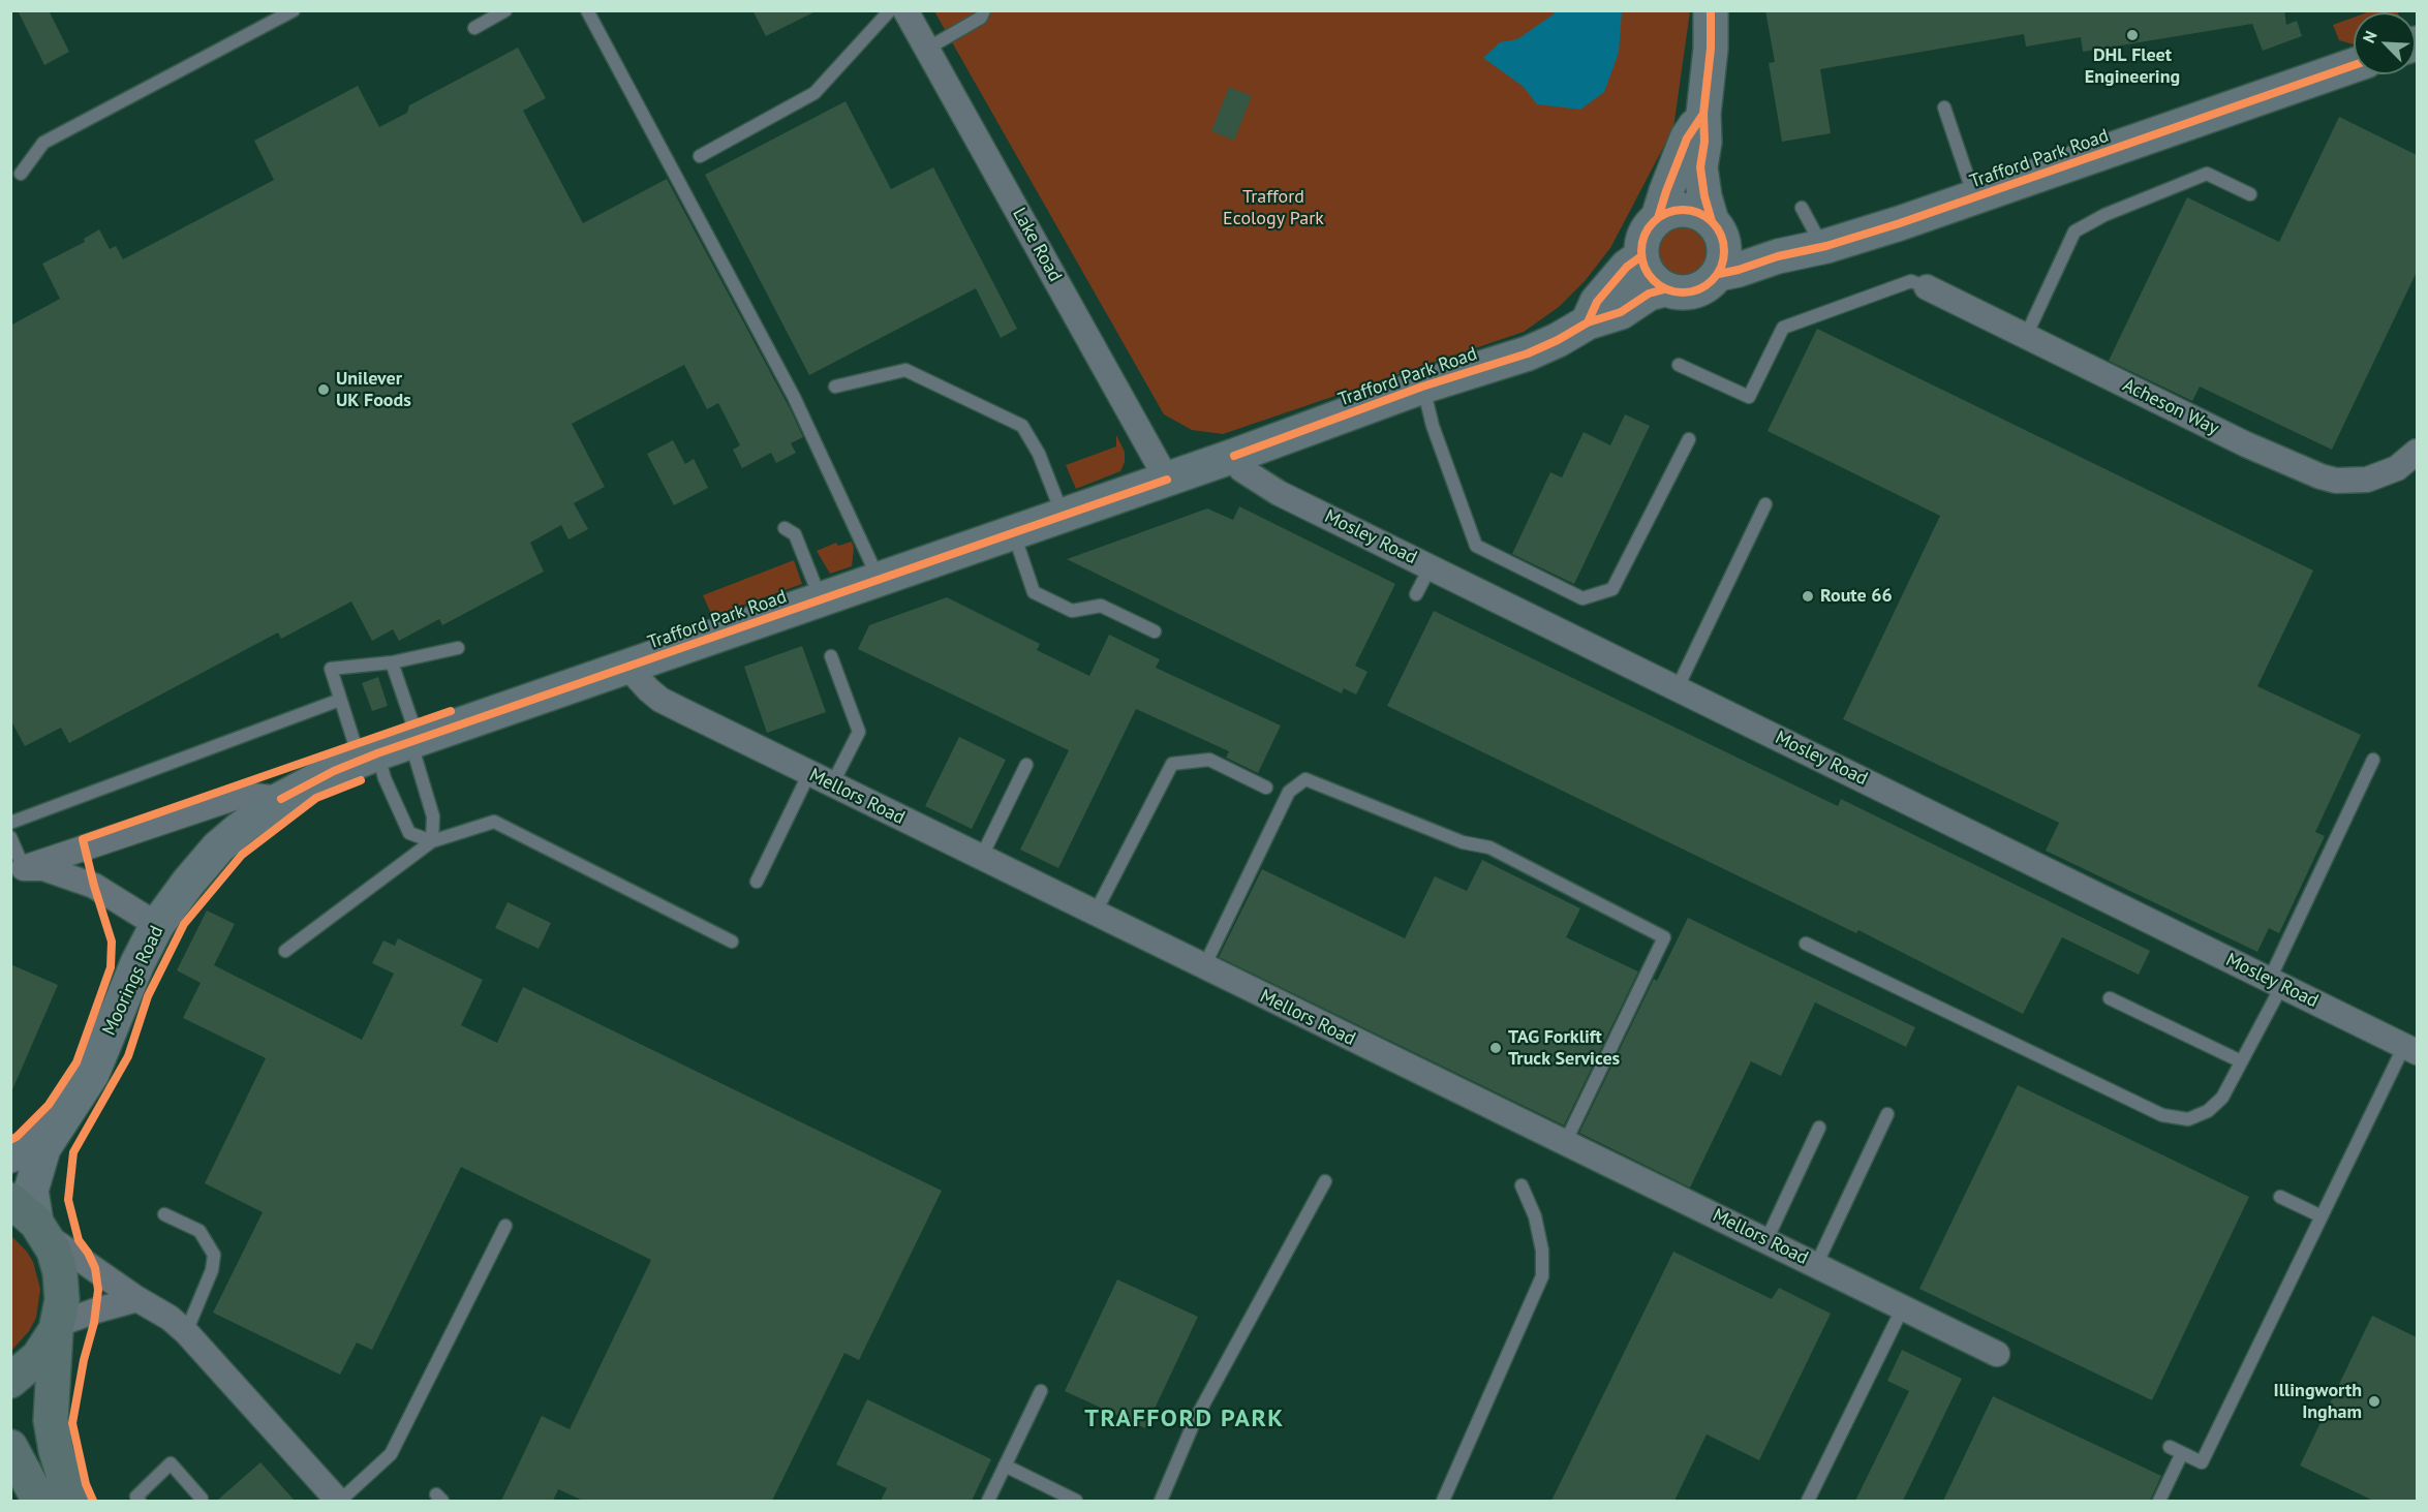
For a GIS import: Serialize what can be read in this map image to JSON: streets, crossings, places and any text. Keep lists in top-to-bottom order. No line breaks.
{"streets":{"street":["Trafford Park Road","Lake Road","Acheson Way","Mosley Road","Mellors Road","Moorings Road"]},"crossings":[["Trafford Park Road","Lake Road"],["Trafford Park Road","Mosley Road"],["Trafford Park Road","Mellors Road"],["Trafford Park Road","Moorings Road"]],"districts":["TRAFFORD PARK"],"parks":["Trafford Ecology Park"],"places":["DHL Fleet Engineering","Unilever UK Foods","Route 66","TAG Forklift Truck Services","Illingworth Ingham"],"north":"top left"}
